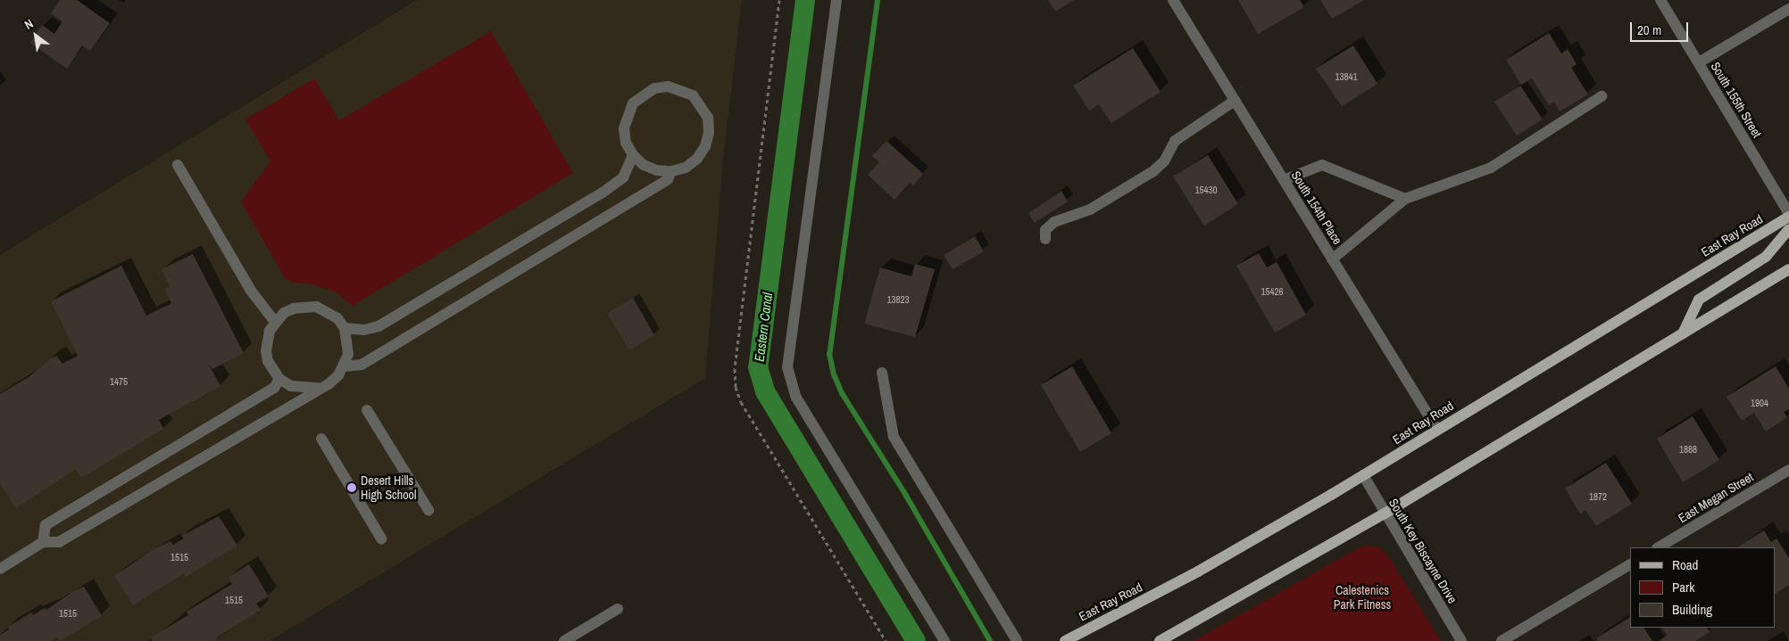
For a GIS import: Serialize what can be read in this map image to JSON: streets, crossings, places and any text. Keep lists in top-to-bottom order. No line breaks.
{"streets":{"main road":["East Ray Road"],"street":["South 155th Street","South 154th Place","East Megan Street","South Key Biscayne Drive"]},"crossings":[["South 155th Street","East Ray Road"],["South 154th Place","East Ray Road"],["East Ray Road","South Key Biscayne Drive"]],"water":["Eastern Canal"],"parks":["Calestenics Park Fitness"],"places":["Desert Hills High School"],"house_numbers":["13841","15430","15426","13823","1475","1904","1888","1872","1515","1515","1515"],"legend":["Road","Park","Building"],"scale_bar":"20 m","north":"top left"}
